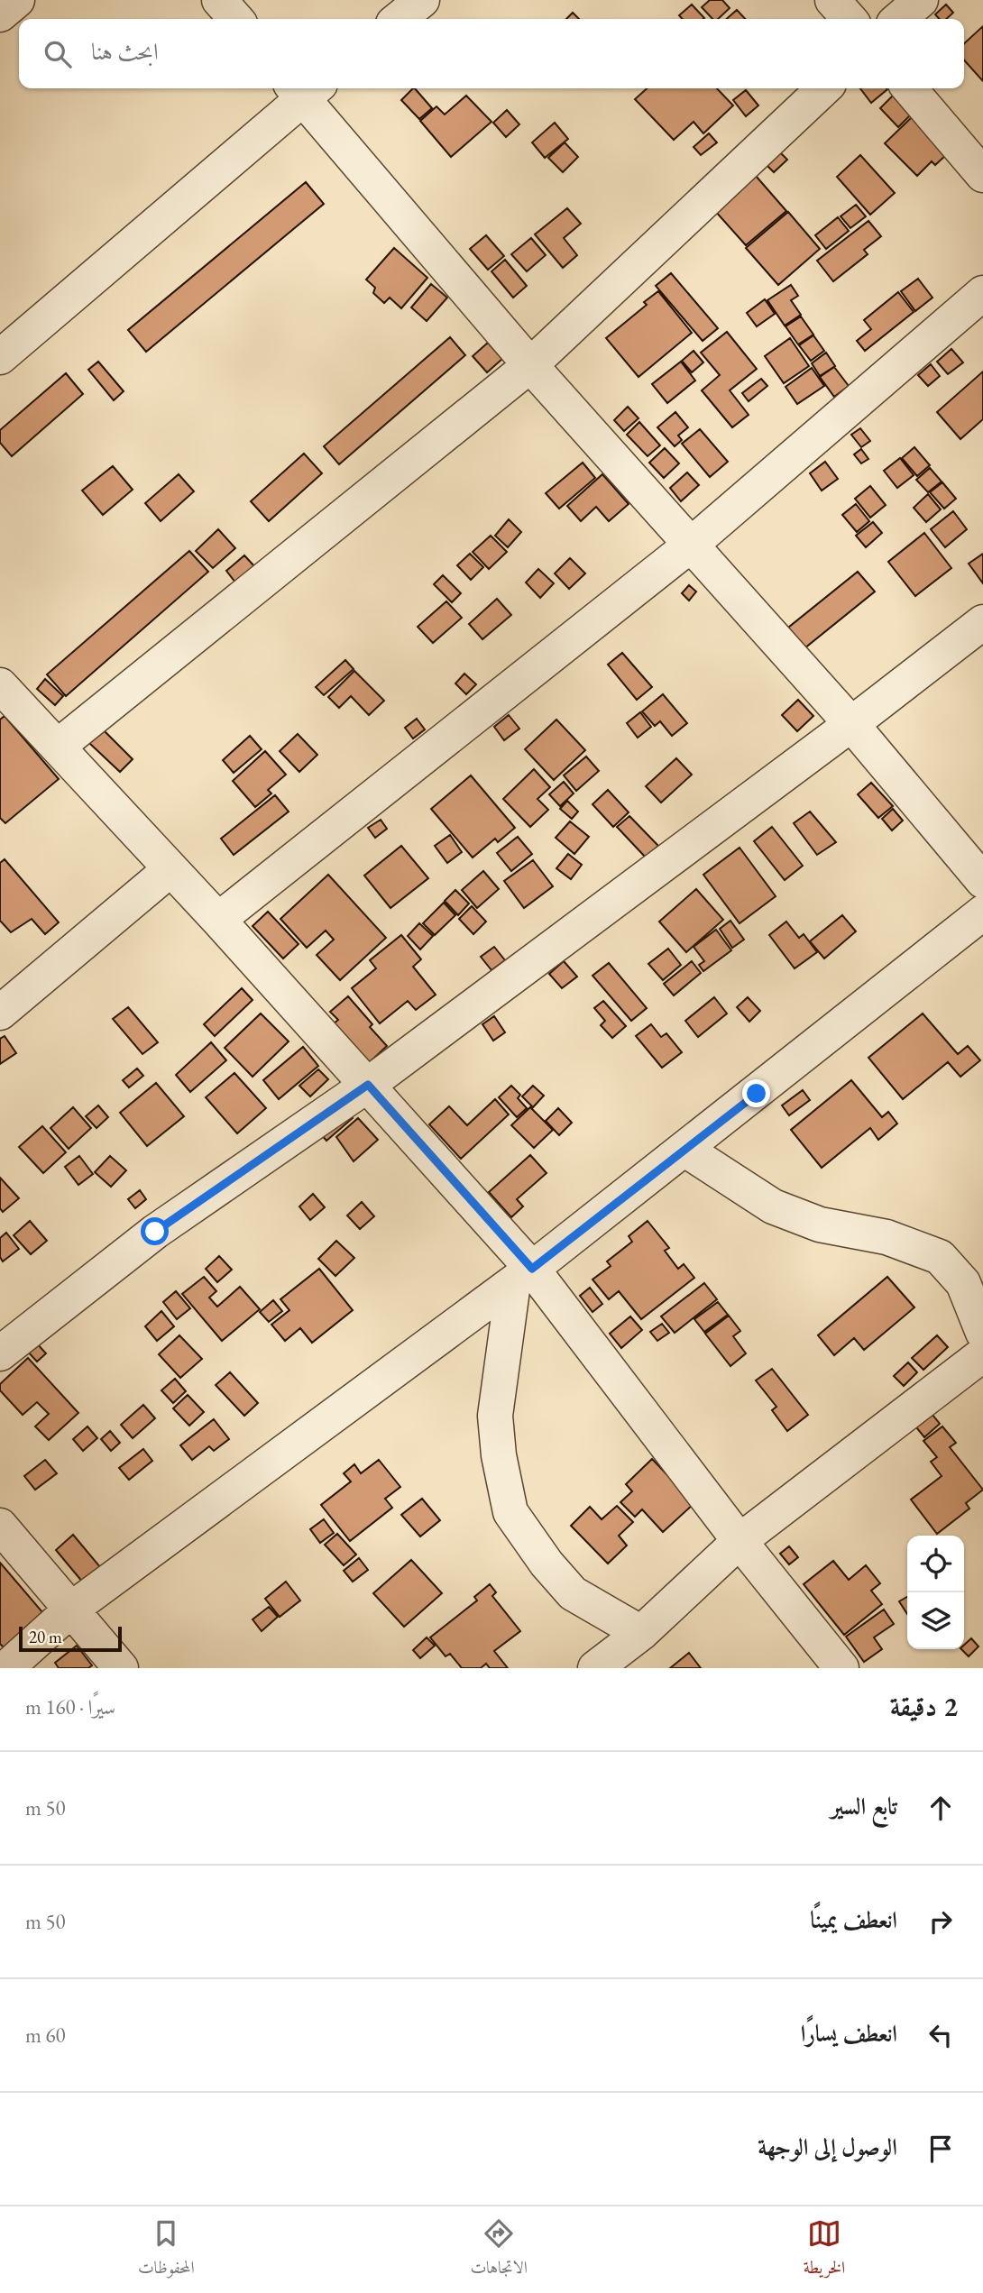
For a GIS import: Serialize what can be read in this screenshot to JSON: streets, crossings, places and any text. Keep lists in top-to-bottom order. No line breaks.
{"scale_bar":"20 m","page":{"search":"ابحث هنا","scale":"20 m","heading":["2 دقيقة","سيرًا · 160 m"],"list":[["تابع السير","50 m"],["انعطف يمينًا","50 m"],["انعطف يسارًا","60 m"],"الوصول إلى الوجهة"],"nav":["الخريطة","الاتجاهات","المحفوظات"]}}
